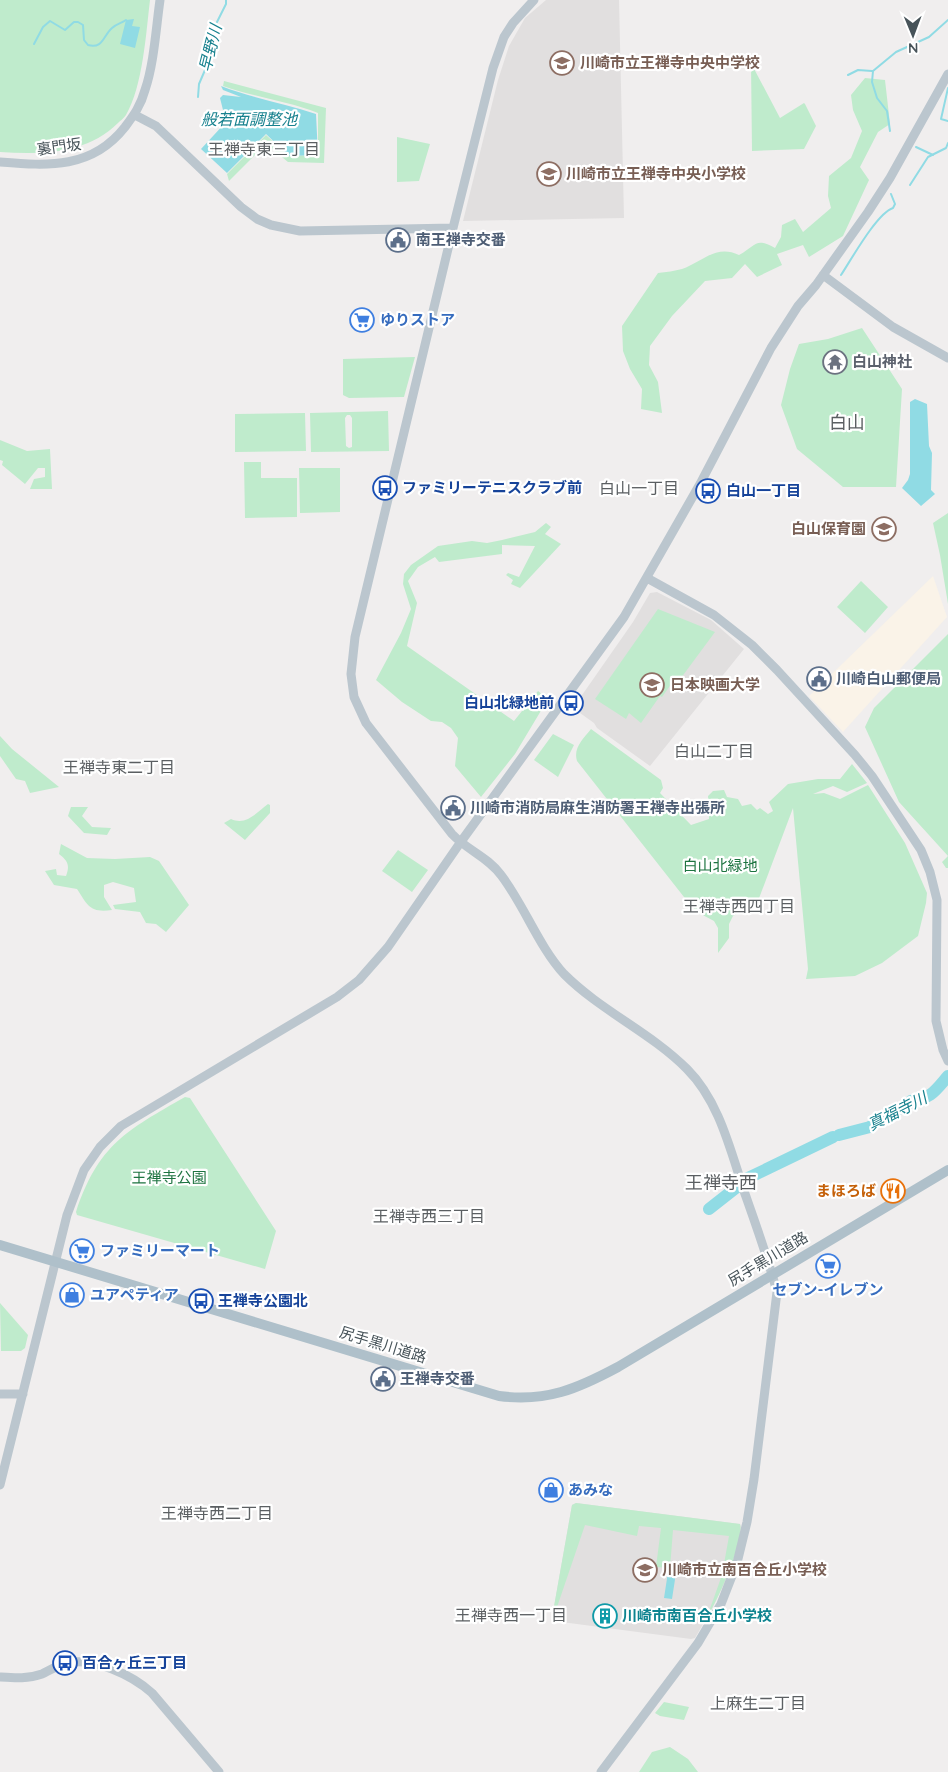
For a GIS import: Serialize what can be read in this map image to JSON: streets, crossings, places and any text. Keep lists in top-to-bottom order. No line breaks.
{"streets":{"main road":["尻手黒川道路"],"street":["裏門坂"]},"districts":["王禅寺東三丁目","白山","白山一丁目","白山二丁目","王禅寺東二丁目","王禅寺西四丁目","王禅寺西","王禅寺西三丁目","王禅寺西二丁目","王禅寺西一丁目","上麻生二丁目"],"water":["早野川","般若面調整池","真福寺川"],"parks":["白山北緑地","王禅寺公園"],"places":{"school or university":["川崎市立王禅寺中央中学校","川崎市立王禅寺中央小学校","白山保育園","日本映画大学","川崎市立南百合丘小学校"],"public building":["南王禅寺交番","川崎白山郵便局","川崎市消防局麻生消防署王禅寺出張所","王禅寺交番"],"supermarket":["ゆりストア","ファミリーマート","セブン-イレブン"],"temple":["白山神社"],"bus stop":["ファミリーテニスクラブ前","白山一丁目","白山北緑地前","王禅寺公園北","百合ヶ丘三丁目"],"restaurant":["まほろば"],"shop":["ユアペティア","あみな"],"building":["川崎市南百合丘小学校"]},"north":"bottom"}
